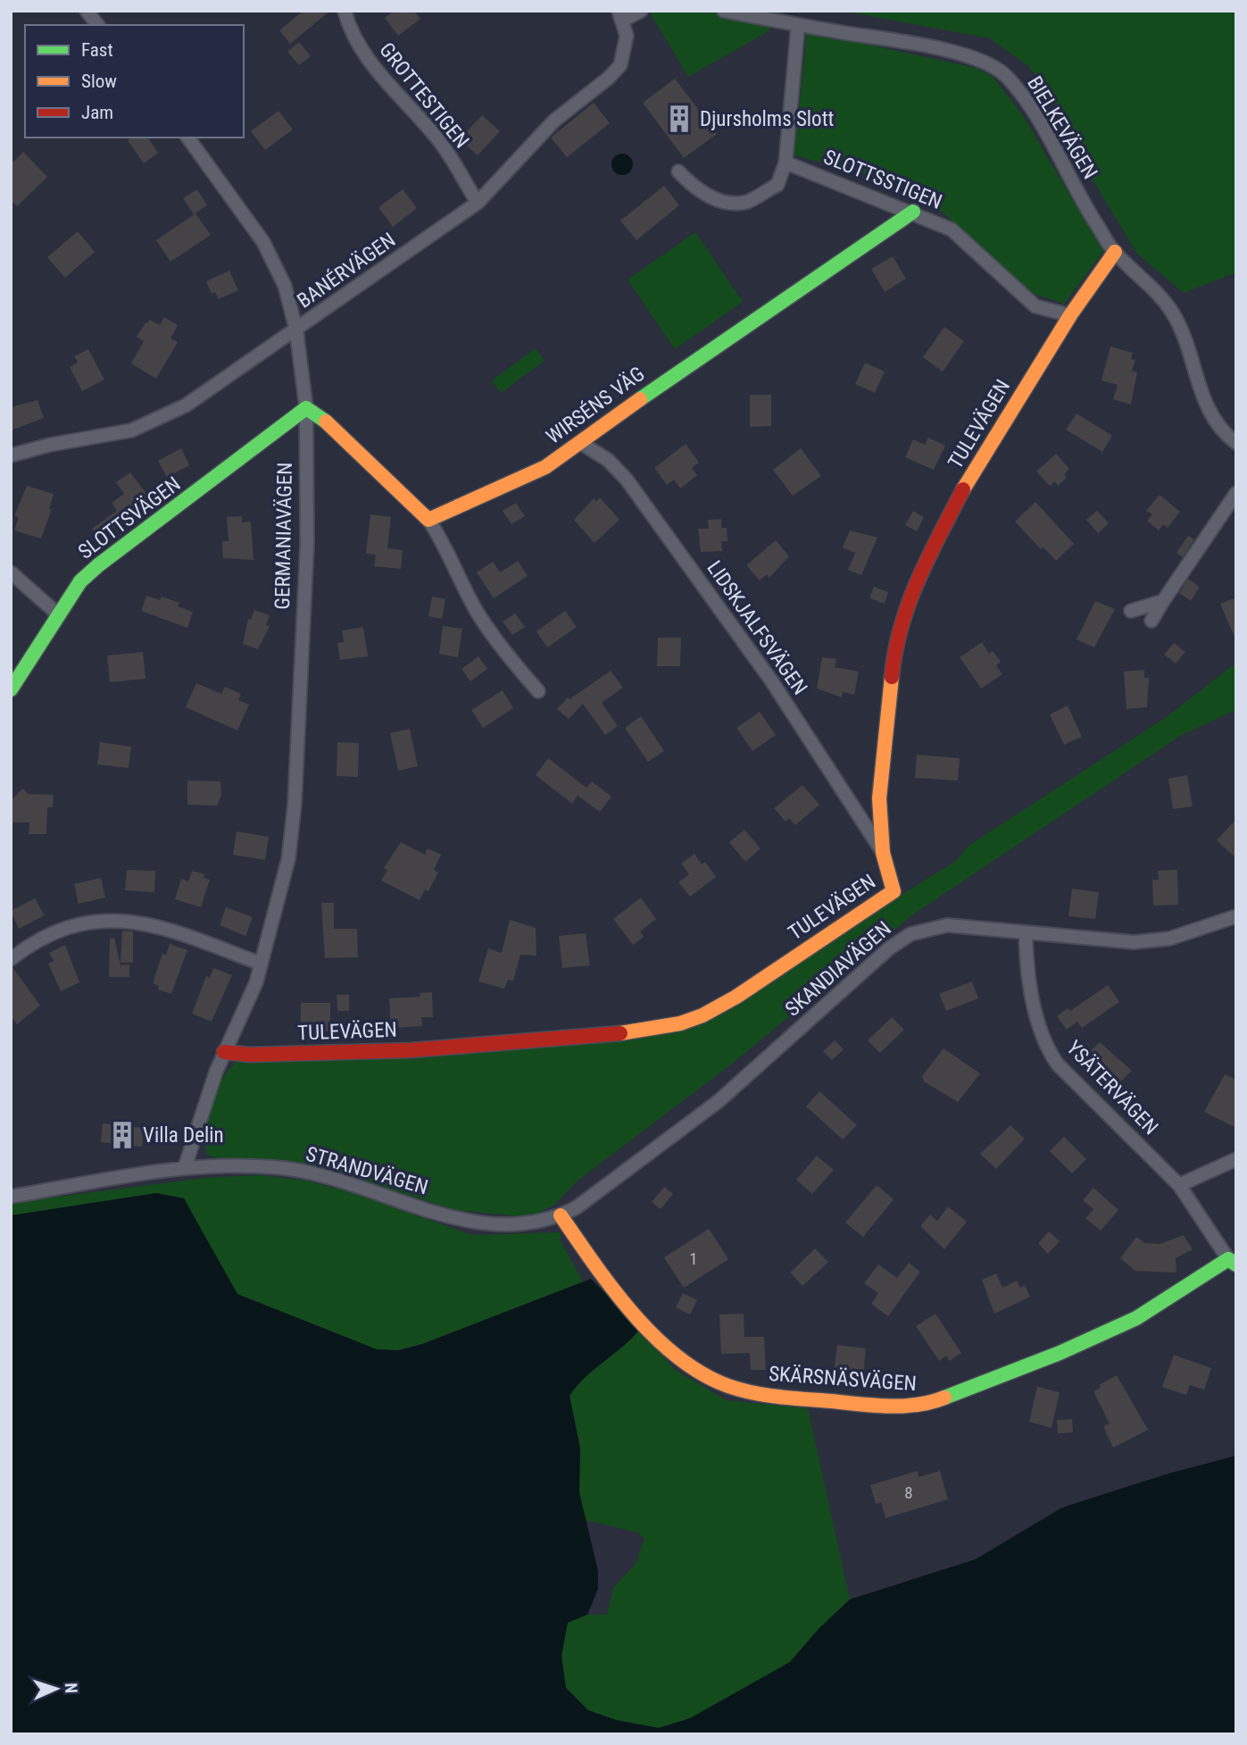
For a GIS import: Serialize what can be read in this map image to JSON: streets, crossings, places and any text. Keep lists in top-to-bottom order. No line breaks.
{"streets":{"street":["GROTTESTIGEN","BIELKEVÄGEN","SLOTTSSTIGEN","BANÉRVÄGEN","WIRSÉNS VÄG","TULEVÄGEN","SLOTTSVÄGEN","GERMANIAVÄGEN","LIDSKJALFSVÄGEN","SKANDIAVÄGEN","YSÄTERVÄGEN","STRANDVÄGEN","SKÄRSNÄSVÄGEN"]},"crossings":[["GROTTESTIGEN","BANÉRVÄGEN"],["BIELKEVÄGEN","TULEVÄGEN"],["SLOTTSSTIGEN","WIRSÉNS VÄG"],["SLOTTSSTIGEN","TULEVÄGEN"],["BANÉRVÄGEN","GERMANIAVÄGEN"],["WIRSÉNS VÄG","LIDSKJALFSVÄGEN"],["TULEVÄGEN","GERMANIAVÄGEN"],["TULEVÄGEN","LIDSKJALFSVÄGEN"],["SLOTTSVÄGEN","GERMANIAVÄGEN"],["GERMANIAVÄGEN","STRANDVÄGEN"],["SKANDIAVÄGEN","YSÄTERVÄGEN"],["SKANDIAVÄGEN","STRANDVÄGEN"],["SKANDIAVÄGEN","SKÄRSNÄSVÄGEN"],["YSÄTERVÄGEN","SKÄRSNÄSVÄGEN"],["STRANDVÄGEN","SKÄRSNÄSVÄGEN"]],"places":{"building":["Djursholms Slott","Villa Delin"]},"house_numbers":["1","8"],"legend":["Fast","Slow","Jam"],"north":"right"}
